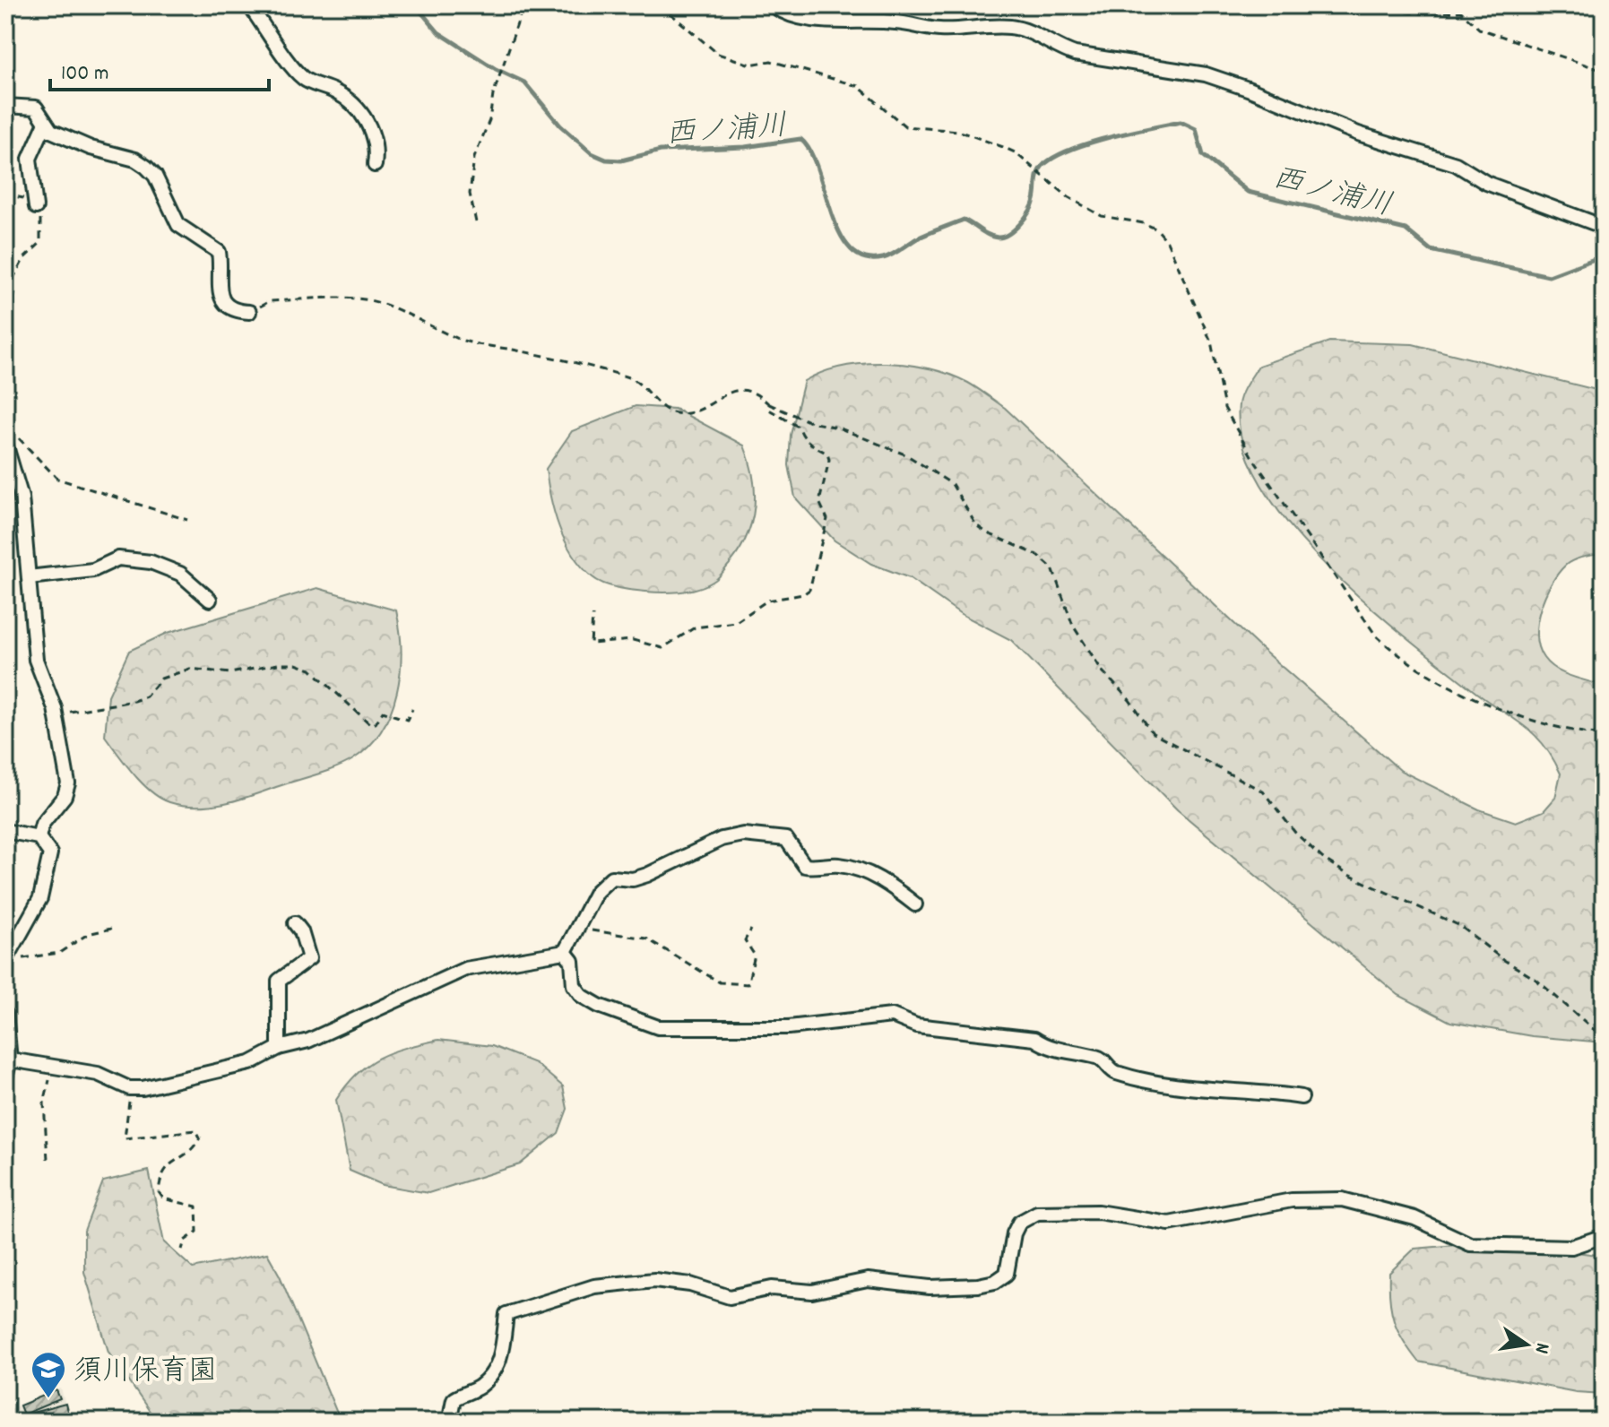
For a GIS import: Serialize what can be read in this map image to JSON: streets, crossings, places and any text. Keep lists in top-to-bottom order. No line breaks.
{"water":["西ノ浦川"],"places":{"school or university":["須川保育園"]},"scale_bar":"100 m","north":"right"}
